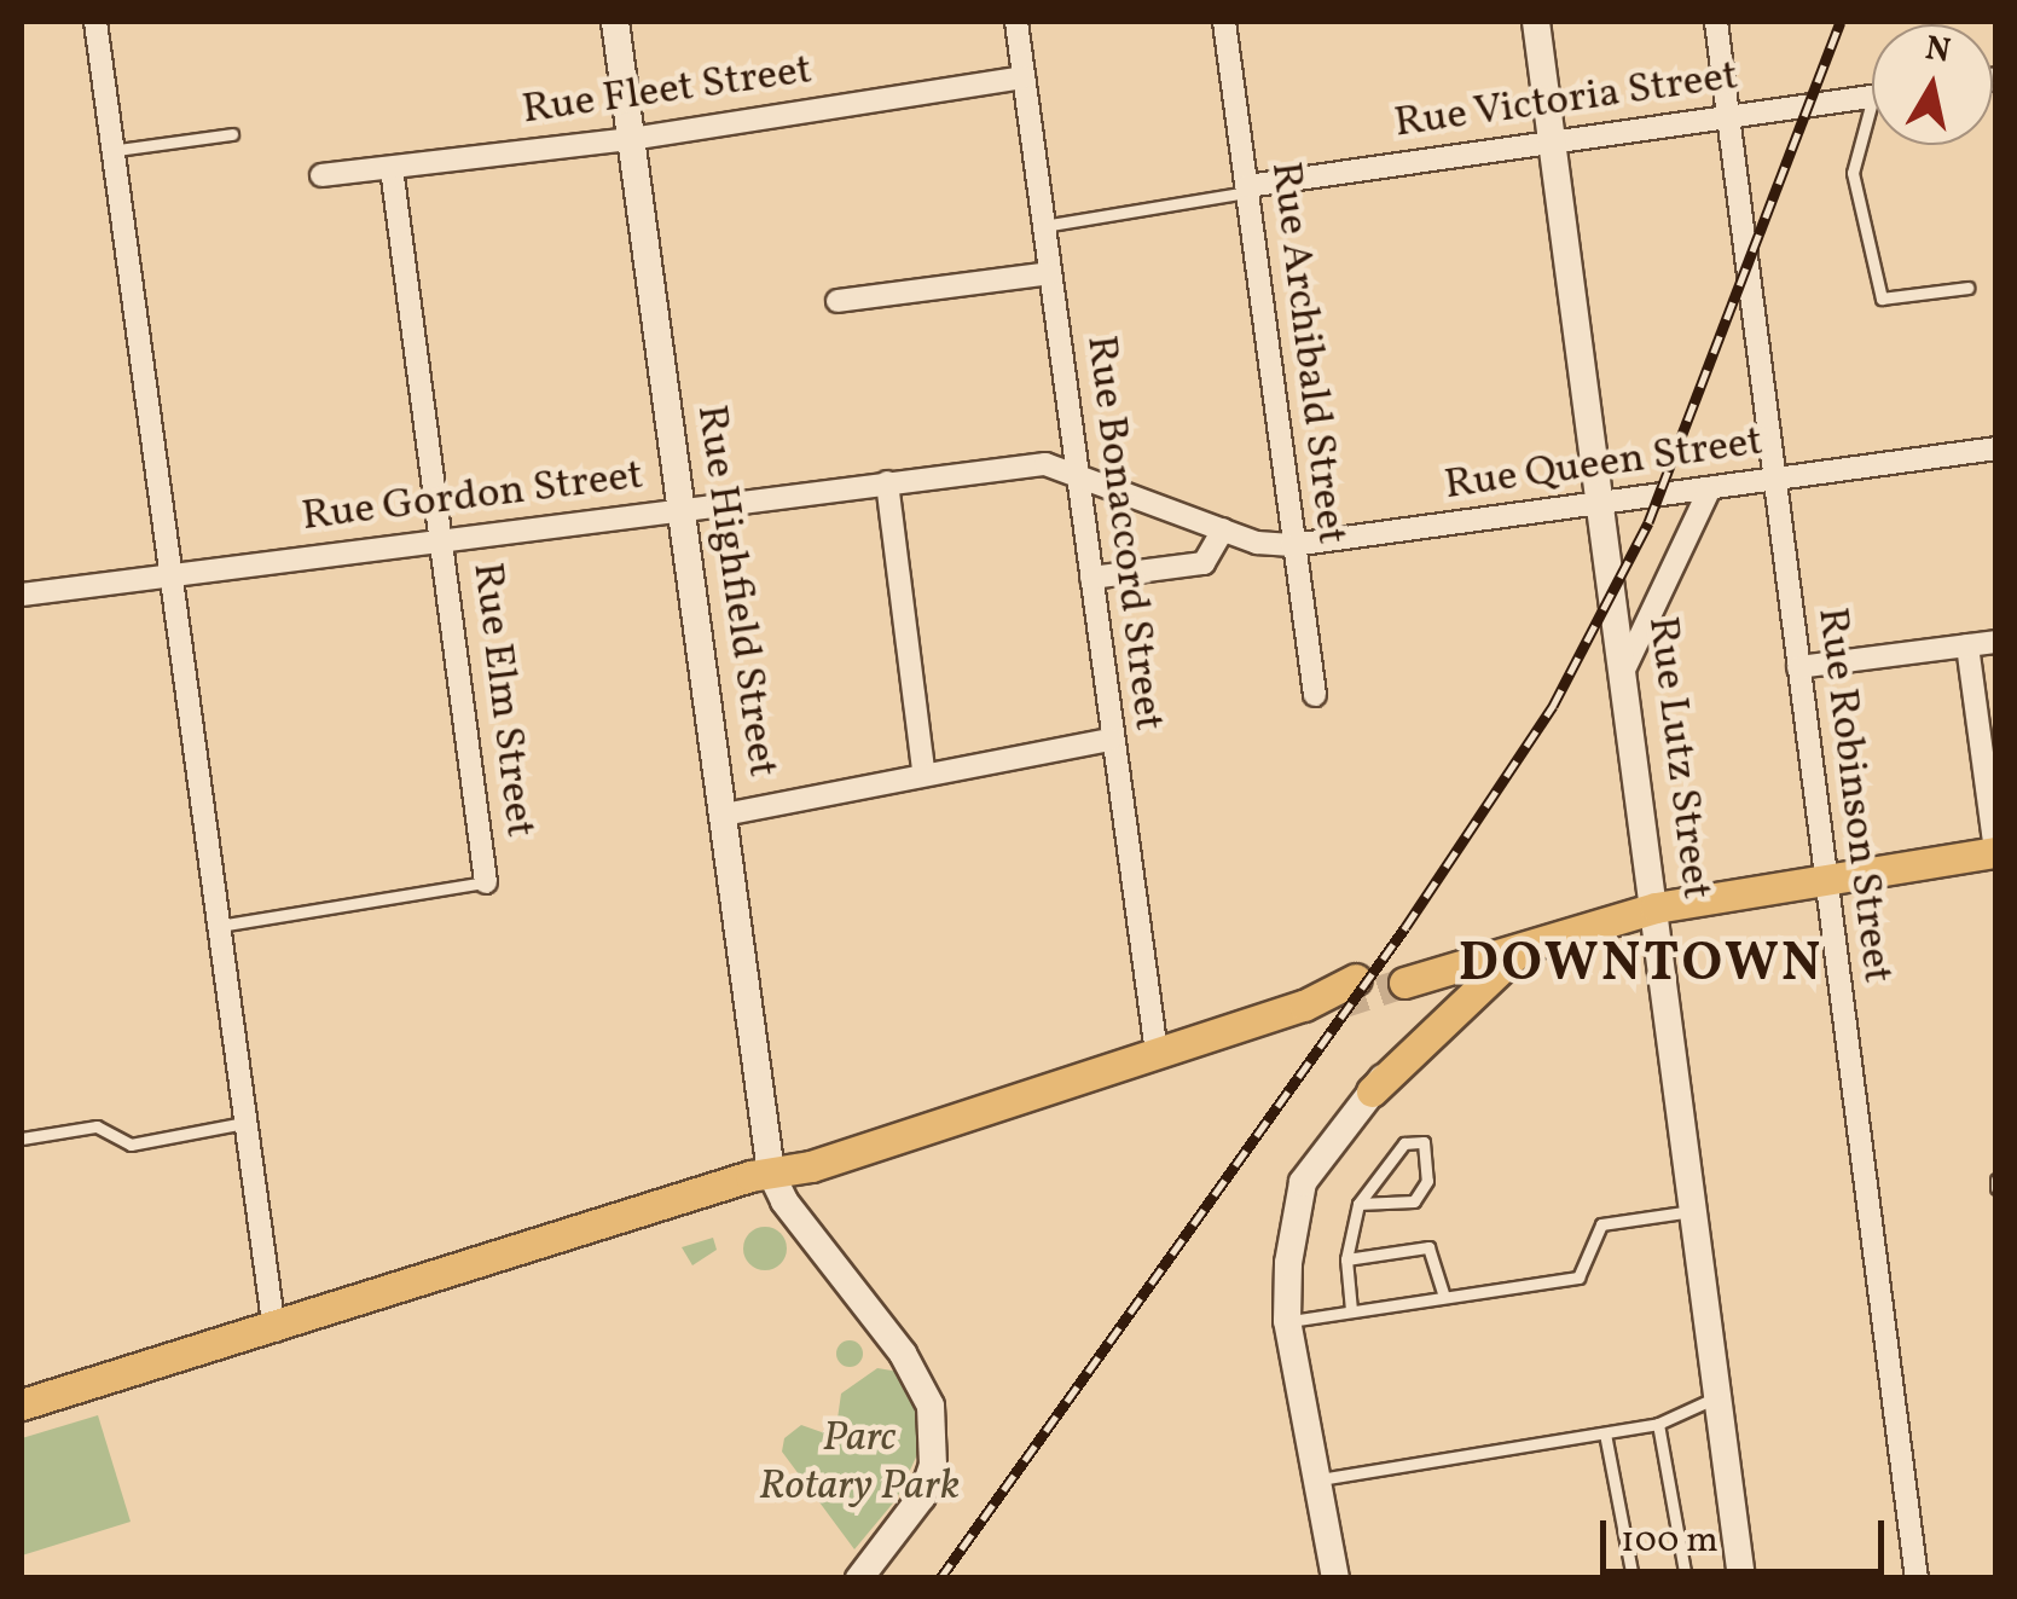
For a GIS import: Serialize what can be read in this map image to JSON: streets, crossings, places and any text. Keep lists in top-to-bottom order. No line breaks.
{"streets":{"street":["Rue Fleet Street","Rue Victoria Street","Rue Archibald Street","Rue Queen Street","Rue Gordon Street","Rue Bonaccord Street","Rue Highfield Street","Rue Elm Street","Rue Lutz Street","Rue Robinson Street"]},"crossings":[["Rue Fleet Street","Rue Bonaccord Street"],["Rue Fleet Street","Rue Highfield Street"],["Rue Fleet Street","Rue Elm Street"],["Rue Victoria Street","Rue Archibald Street"],["Rue Victoria Street","Rue Lutz Street"],["Rue Victoria Street","Rue Robinson Street"],["Rue Archibald Street","Rue Queen Street"],["Rue Queen Street","Rue Gordon Street"],["Rue Queen Street","Rue Bonaccord Street"],["Rue Queen Street","Rue Lutz Street"],["Rue Queen Street","Rue Robinson Street"],["Rue Gordon Street","Rue Bonaccord Street"],["Rue Gordon Street","Rue Highfield Street"],["Rue Gordon Street","Rue Elm Street"]],"districts":["DOWNTOWN"],"parks":["Parc Rotary Park"],"scale_bar":"100 m","north":"top"}
